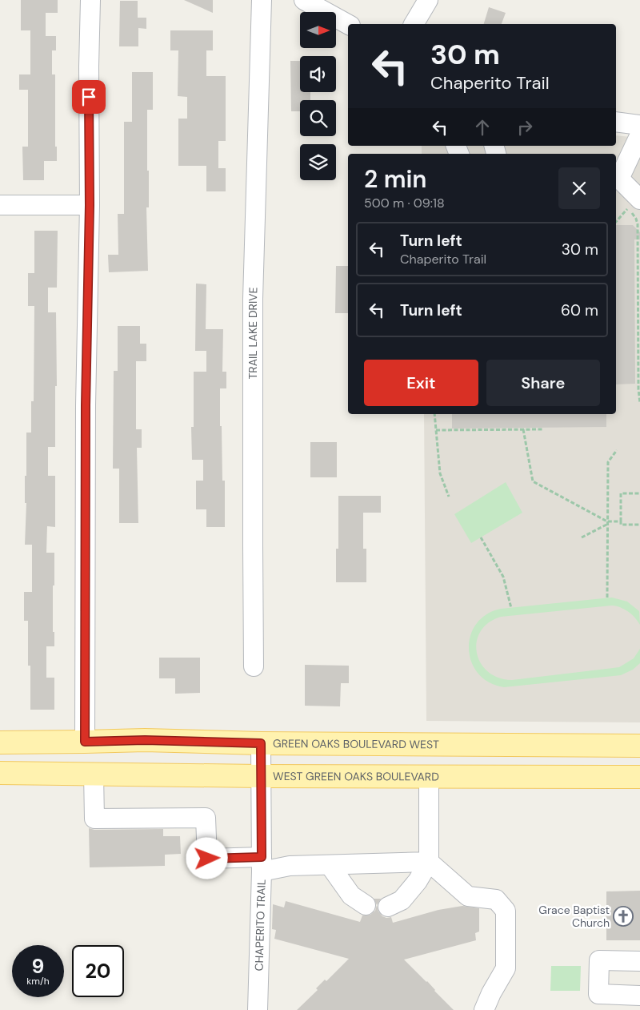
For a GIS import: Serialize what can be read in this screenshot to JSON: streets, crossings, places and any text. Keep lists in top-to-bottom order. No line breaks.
{"streets":{"main road":["GREEN OAKS BOULEVARD WEST","WEST GREEN OAKS BOULEVARD"],"street":["TRAIL LAKE DRIVE","CHAPERITO TRAIL"]},"crossings":[["GREEN OAKS BOULEVARD WEST","CHAPERITO TRAIL"],["WEST GREEN OAKS BOULEVARD","CHAPERITO TRAIL"]],"places":{"church":["Grace Baptist Church"]},"north":"right","page":{"turn":["30 m","Chaperito Trail"],"heading":["2 min","500 m · 09:18"],"list":[{"name":"Turn left","note":"Chaperito Trail","value":"30 m"},{"name":"Turn left","value":"60 m"}],"buttons":["Exit","Share"],"speed":"9 km/h","limit":"20"}}
